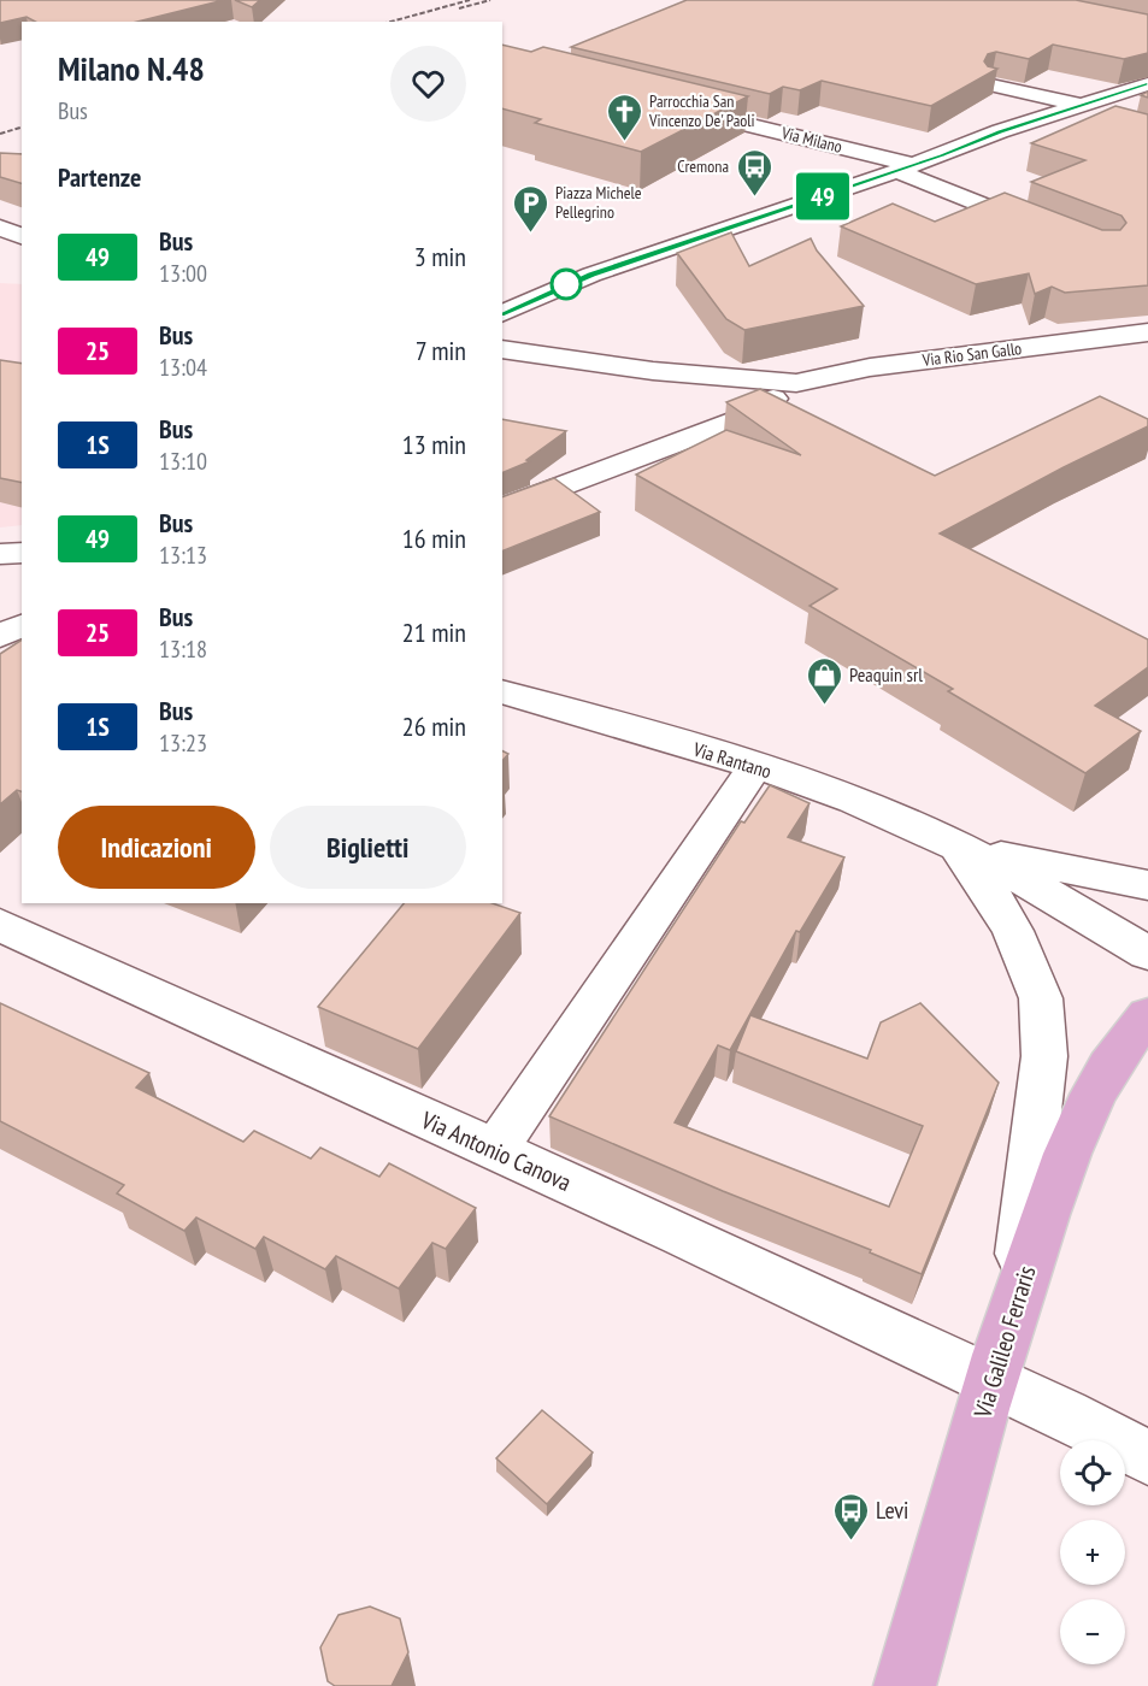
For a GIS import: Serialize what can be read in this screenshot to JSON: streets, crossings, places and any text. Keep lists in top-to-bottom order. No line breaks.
{"streets":{"main road":["Via Galileo Ferraris"],"street":["Via Milano","Via Rio San Gallo","Via Rantano","Via Antonio Canova"]},"crossings":[["Via Rantano","Via Galileo Ferraris"],["Via Antonio Canova","Via Galileo Ferraris"]],"places":{"church":["Parrocchia San Vincenzo De' Paoli"],"bus stop":["Cremona","Levi"],"parking":["Piazza Michele Pellegrino"],"shop":["Peaquin srl"]},"lines":["bus line 49"],"page":{"on_map":"49","heading":[["Milano N.48","Bus"],"Partenze"],"list":[{"mark":"49","name":"Bus","note":"13:00","value":"3 min"},{"mark":"25","name":"Bus","note":"13:04","value":"7 min"},{"mark":"1S","name":"Bus","note":"13:10","value":"13 min"},{"mark":"49","name":"Bus","note":"13:13","value":"16 min"},{"mark":"25","name":"Bus","note":"13:18","value":"21 min"},{"mark":"1S","name":"Bus","note":"13:23","value":"26 min"}],"buttons":["Indicazioni","Biglietti"],"map_buttons":["+","−"]}}
